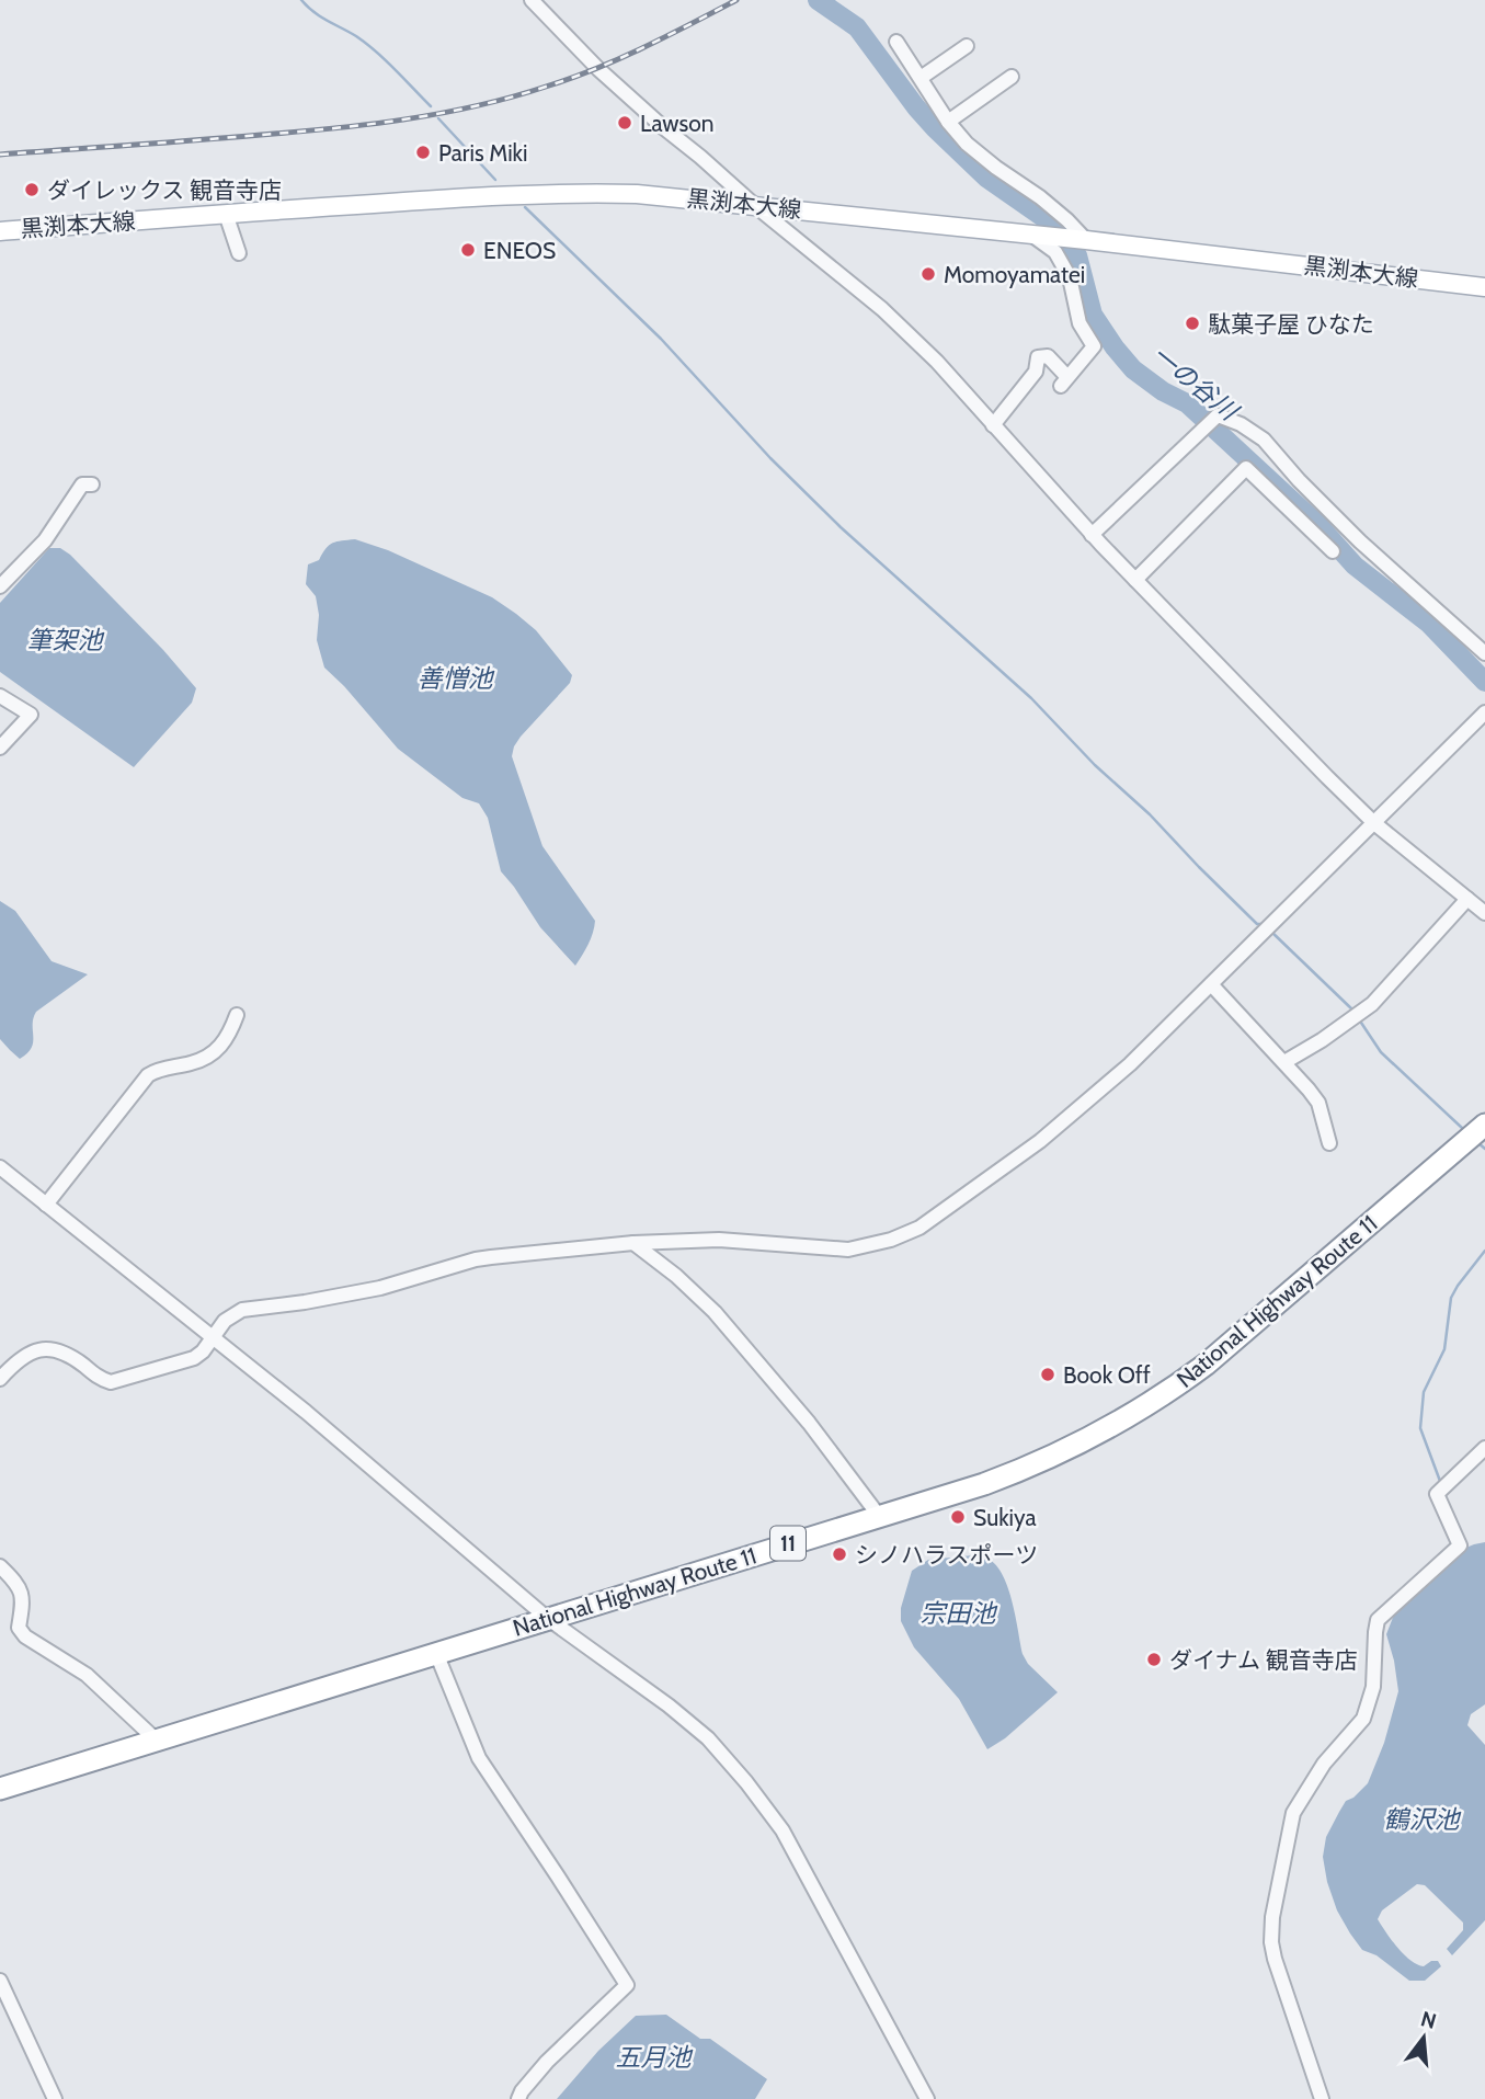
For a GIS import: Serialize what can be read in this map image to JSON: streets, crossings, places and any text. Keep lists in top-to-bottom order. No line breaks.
{"streets":{"highway":["National Highway Route 11","11"],"main road":["黒渕本大線"]},"water":["一の谷川","筆架池","善憎池","宗田池","鶴沢池","五月池"],"places":["Lawson","Paris Miki","ダイレックス 観音寺店","ENEOS","Momoyamatei","駄菓子屋 ひなた","Book Off","Sukiya","シノハラスポーツ","ダイナム 観音寺店"],"north":"top"}
